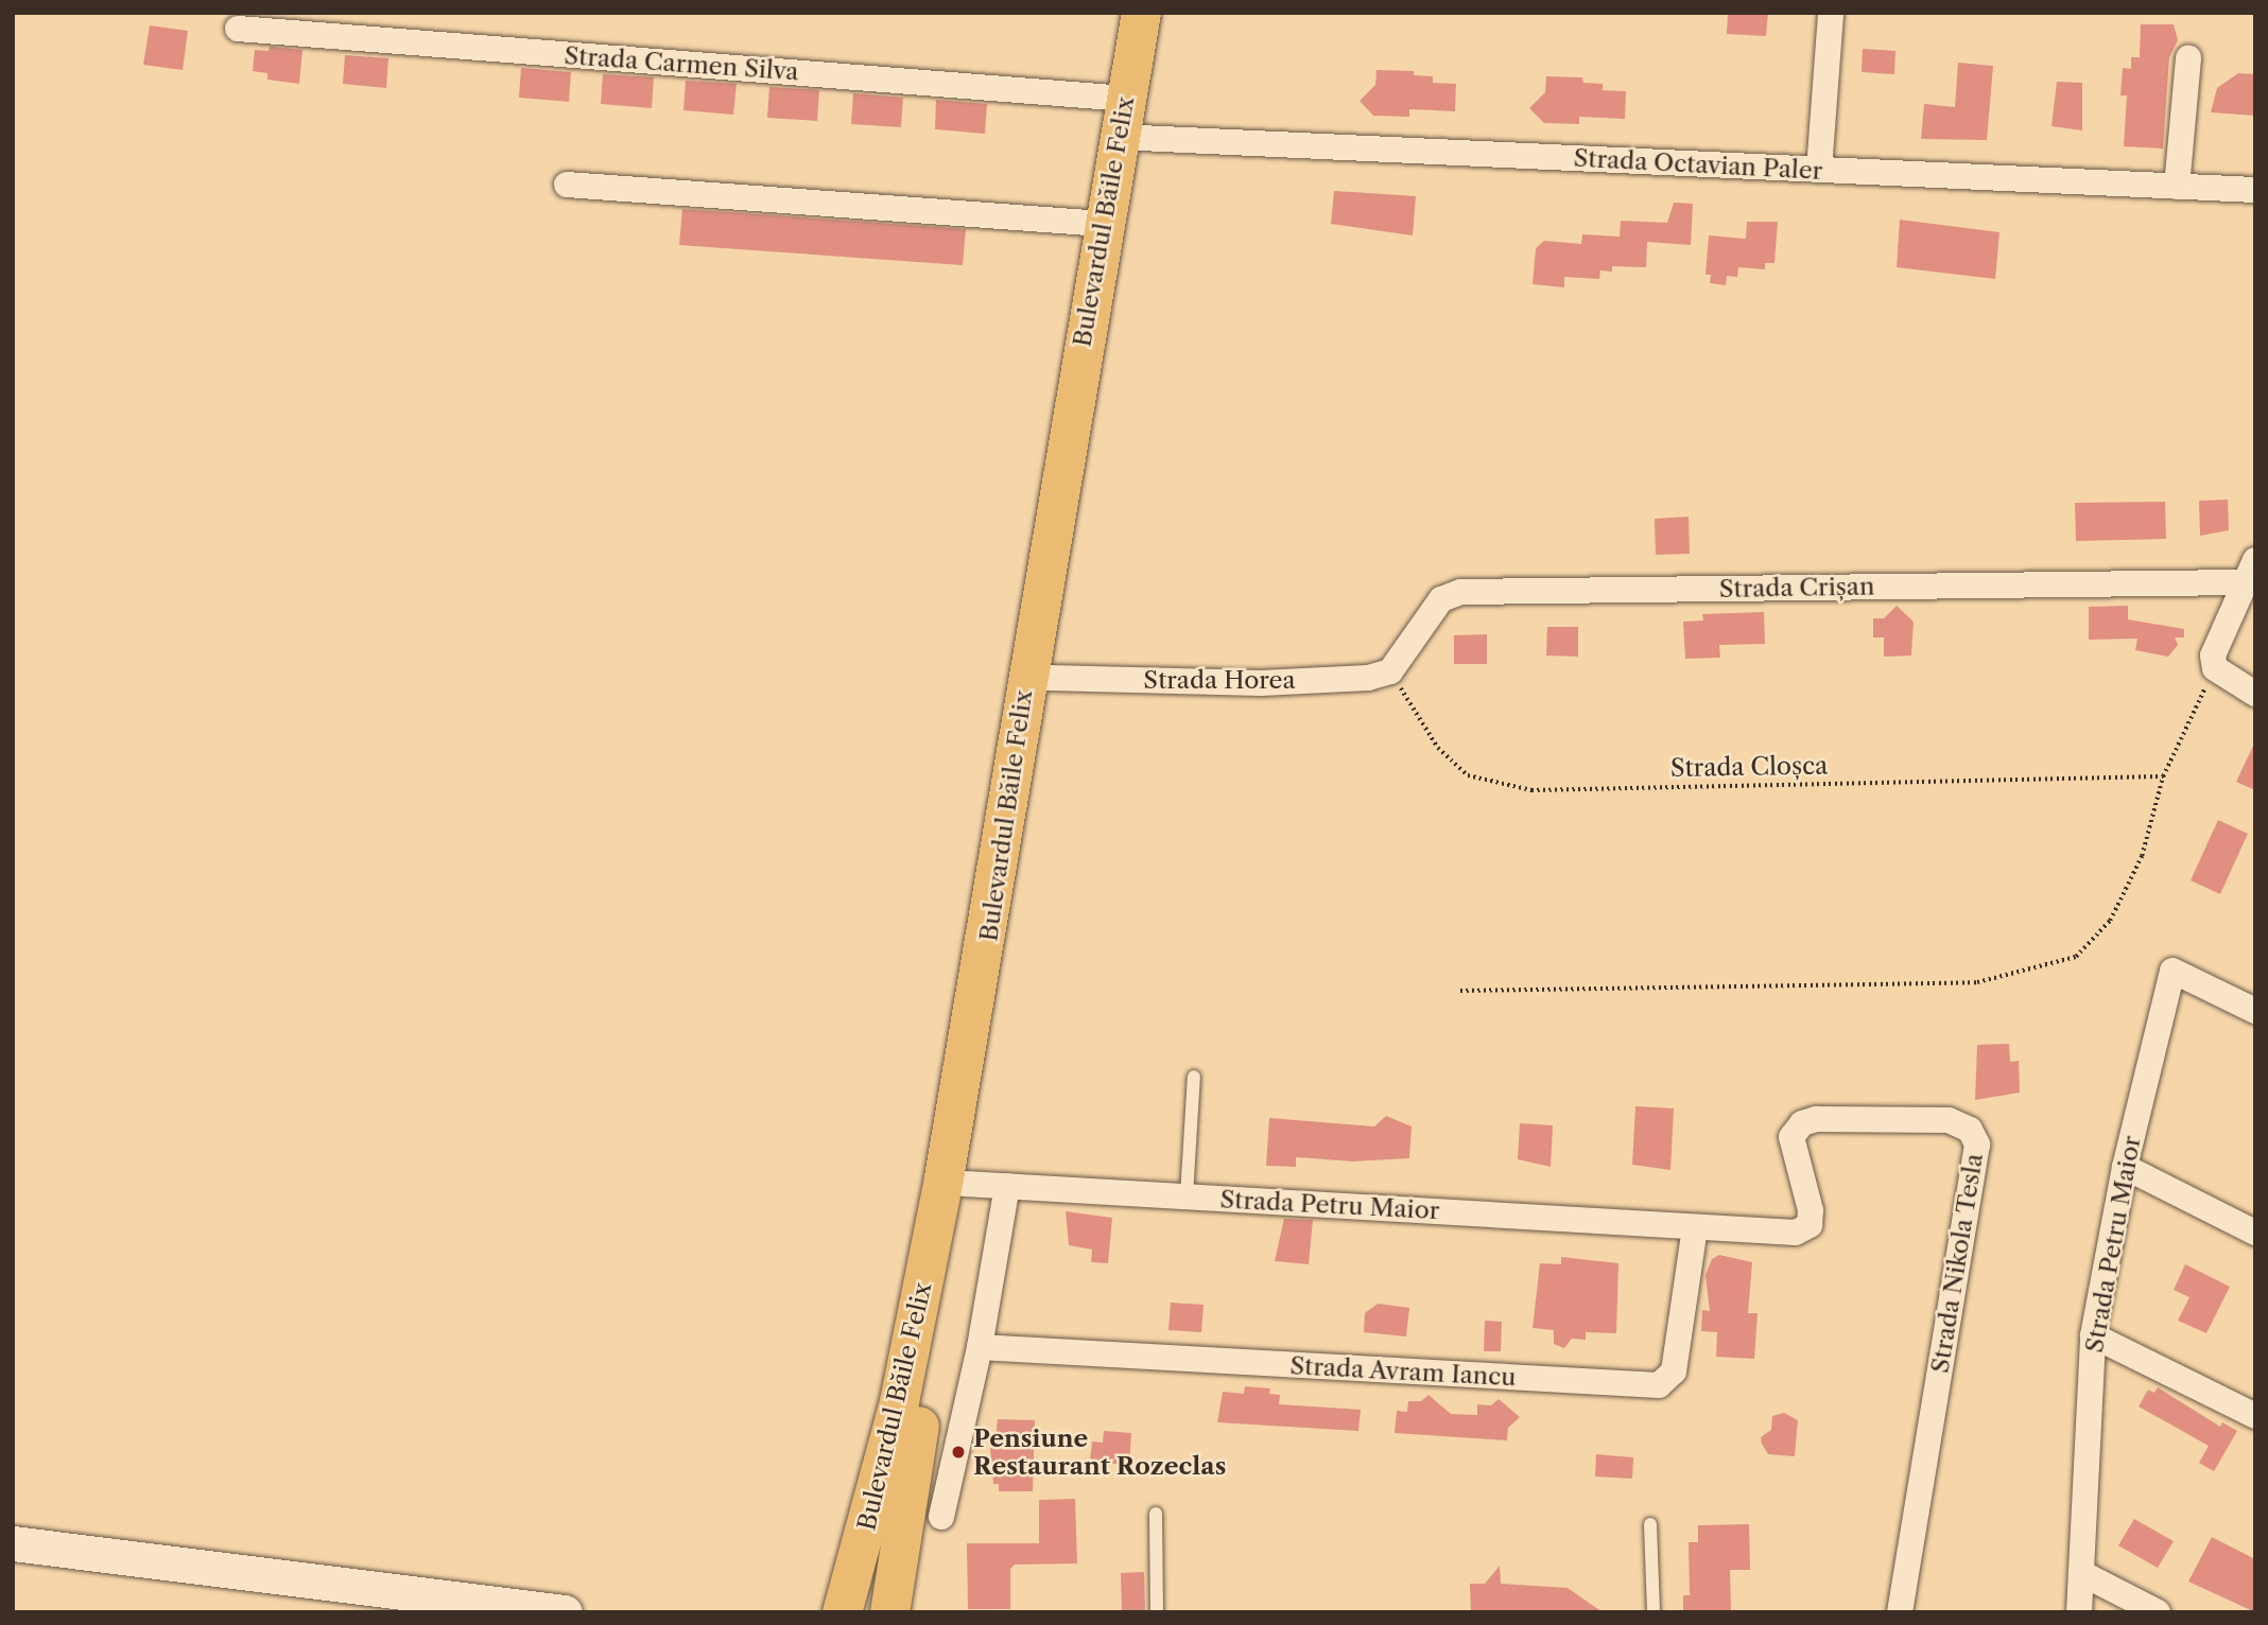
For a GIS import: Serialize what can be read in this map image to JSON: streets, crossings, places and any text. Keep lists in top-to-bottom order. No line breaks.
{"streets":{"main road":["Bulevardul Băile Felix"],"street":["Strada Carmen Silva","Strada Octavian Paler","Strada Crișan","Strada Horea","Strada Petru Maior","Strada Nikola Tesla","Strada Avram Iancu"],"path":["Strada Cloșca"]},"crossings":[["Strada Carmen Silva","Bulevardul Băile Felix"],["Strada Octavian Paler","Bulevardul Băile Felix"],["Bulevardul Băile Felix","Strada Horea"],["Bulevardul Băile Felix","Strada Petru Maior"],["Strada Crișan","Strada Horea"],["Strada Crișan","Strada Cloșca"],["Strada Horea","Strada Cloșca"],["Strada Petru Maior","Strada Nikola Tesla"],["Strada Petru Maior","Strada Avram Iancu"],["Strada Nikola Tesla","Strada Avram Iancu"]],"places":["Pensiune Restaurant Rozeclas"]}
